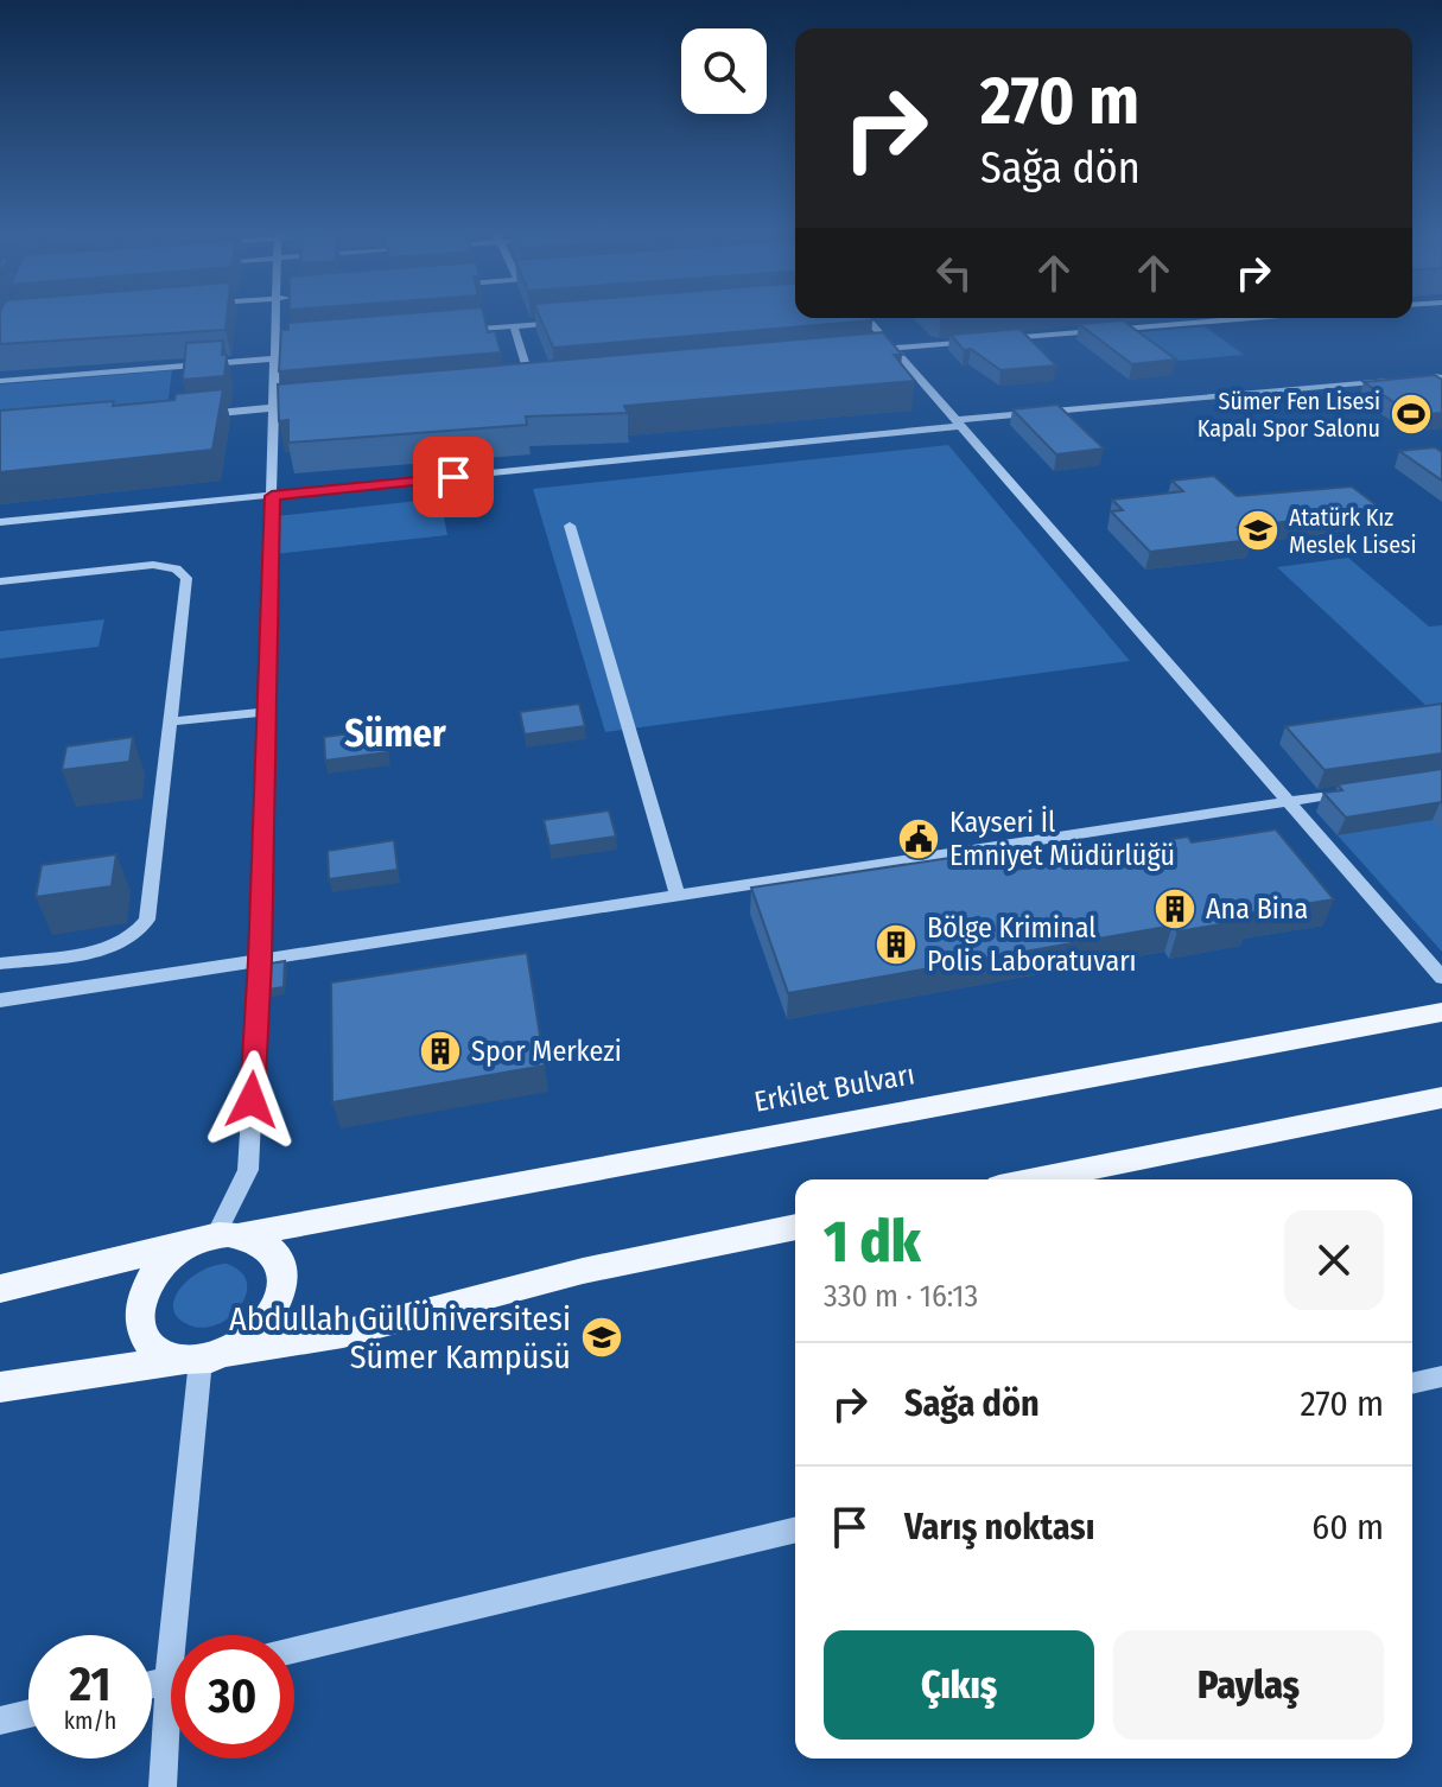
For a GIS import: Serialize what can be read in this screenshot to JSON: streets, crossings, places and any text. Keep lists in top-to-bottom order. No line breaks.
{"streets":{"main road":["Erkilet Bulvarı"]},"districts":["Sümer"],"places":{"sports":["Sümer Fen Lisesi Kapalı Spor Salonu"],"school or university":["Atatürk Kız Meslek Lisesi","Abdullah Gül Üniversitesi Sümer Kampüsü"],"public building":["Kayseri İl Emniyet Müdürlüğü"],"building":["Ana Bina","Bölge Kriminal Polis Laboratuvarı","Spor Merkezi"]},"page":{"turn":["270 m","Sağa dön"],"heading":["1 dk","330 m · 16:13"],"list":[{"name":"Sağa dön","value":"270 m"},{"name":"Varış noktası","value":"60 m"}],"buttons":["Çıkış","Paylaş"],"speed":"21 km/h","limit":"30"}}
